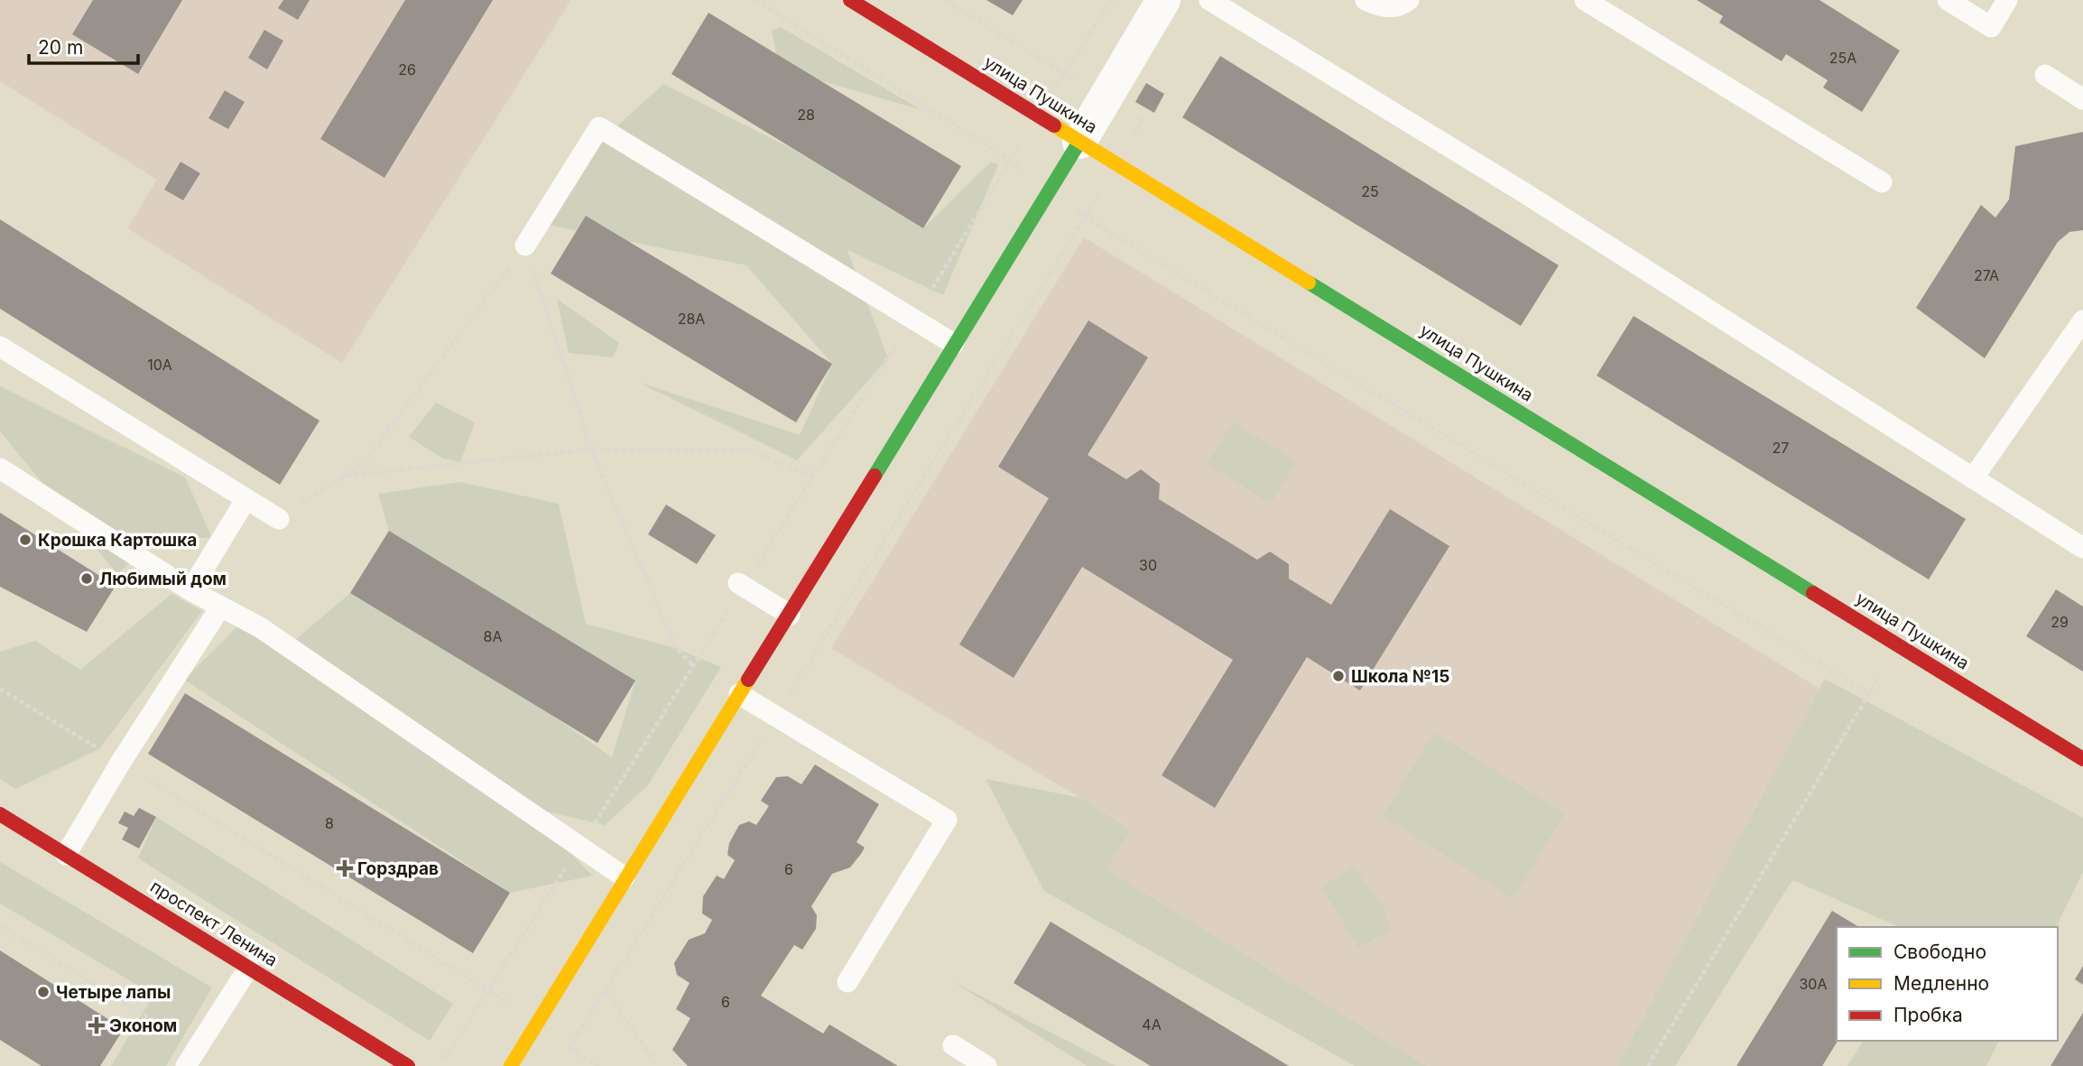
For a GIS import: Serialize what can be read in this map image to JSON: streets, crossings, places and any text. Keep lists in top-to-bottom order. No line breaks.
{"streets":{"street":["улица Пушкина","проспект Ленина"]},"places":{"other":["Крошка Картошка","Любимый дом","Школа №15","Четыре лапы"],"health":["Горздрав","Эконом"]},"house_numbers":["25А","26","28","25","27А","28А","10А","27","30","29","8А","8","6","30А","6","4А"],"legend":["Свободно","Медленно","Пробка"],"scale_bar":"20 m"}
